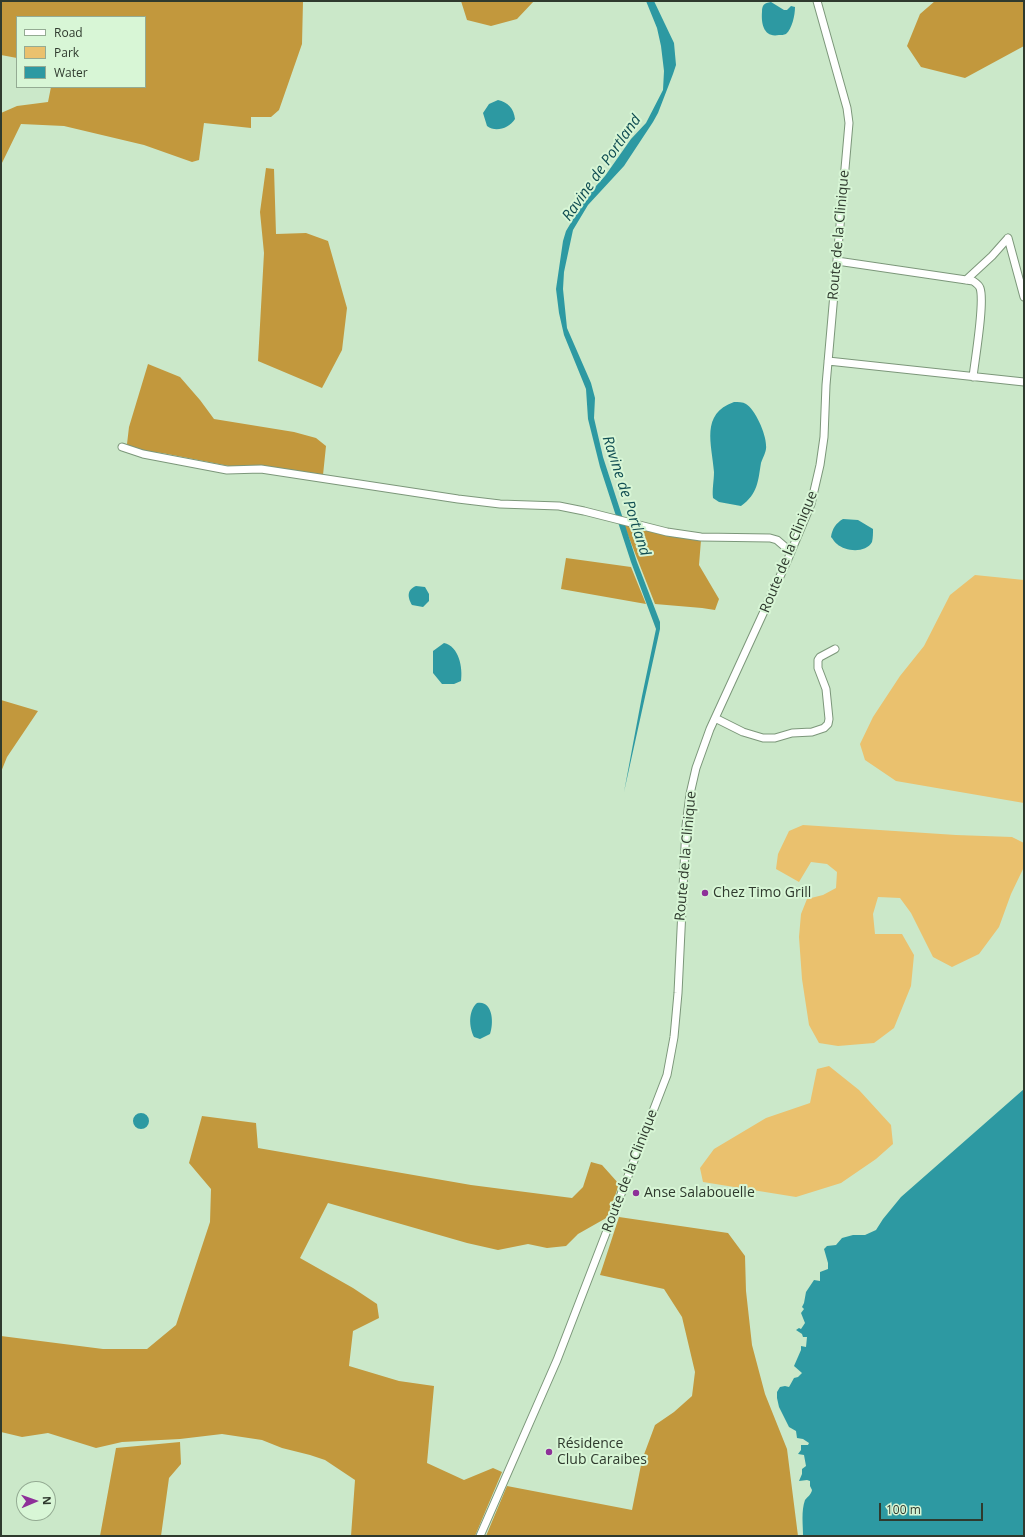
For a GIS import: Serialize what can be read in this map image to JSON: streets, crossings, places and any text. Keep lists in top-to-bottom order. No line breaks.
{"streets":{"street":["Route de la Clinique"]},"water":["Ravine de Portland"],"places":["Chez Timo Grill","Anse Salabouelle","Résidence Club Caraibes"],"legend":["Road","Park","Water"],"scale_bar":"100 m","north":"right"}
